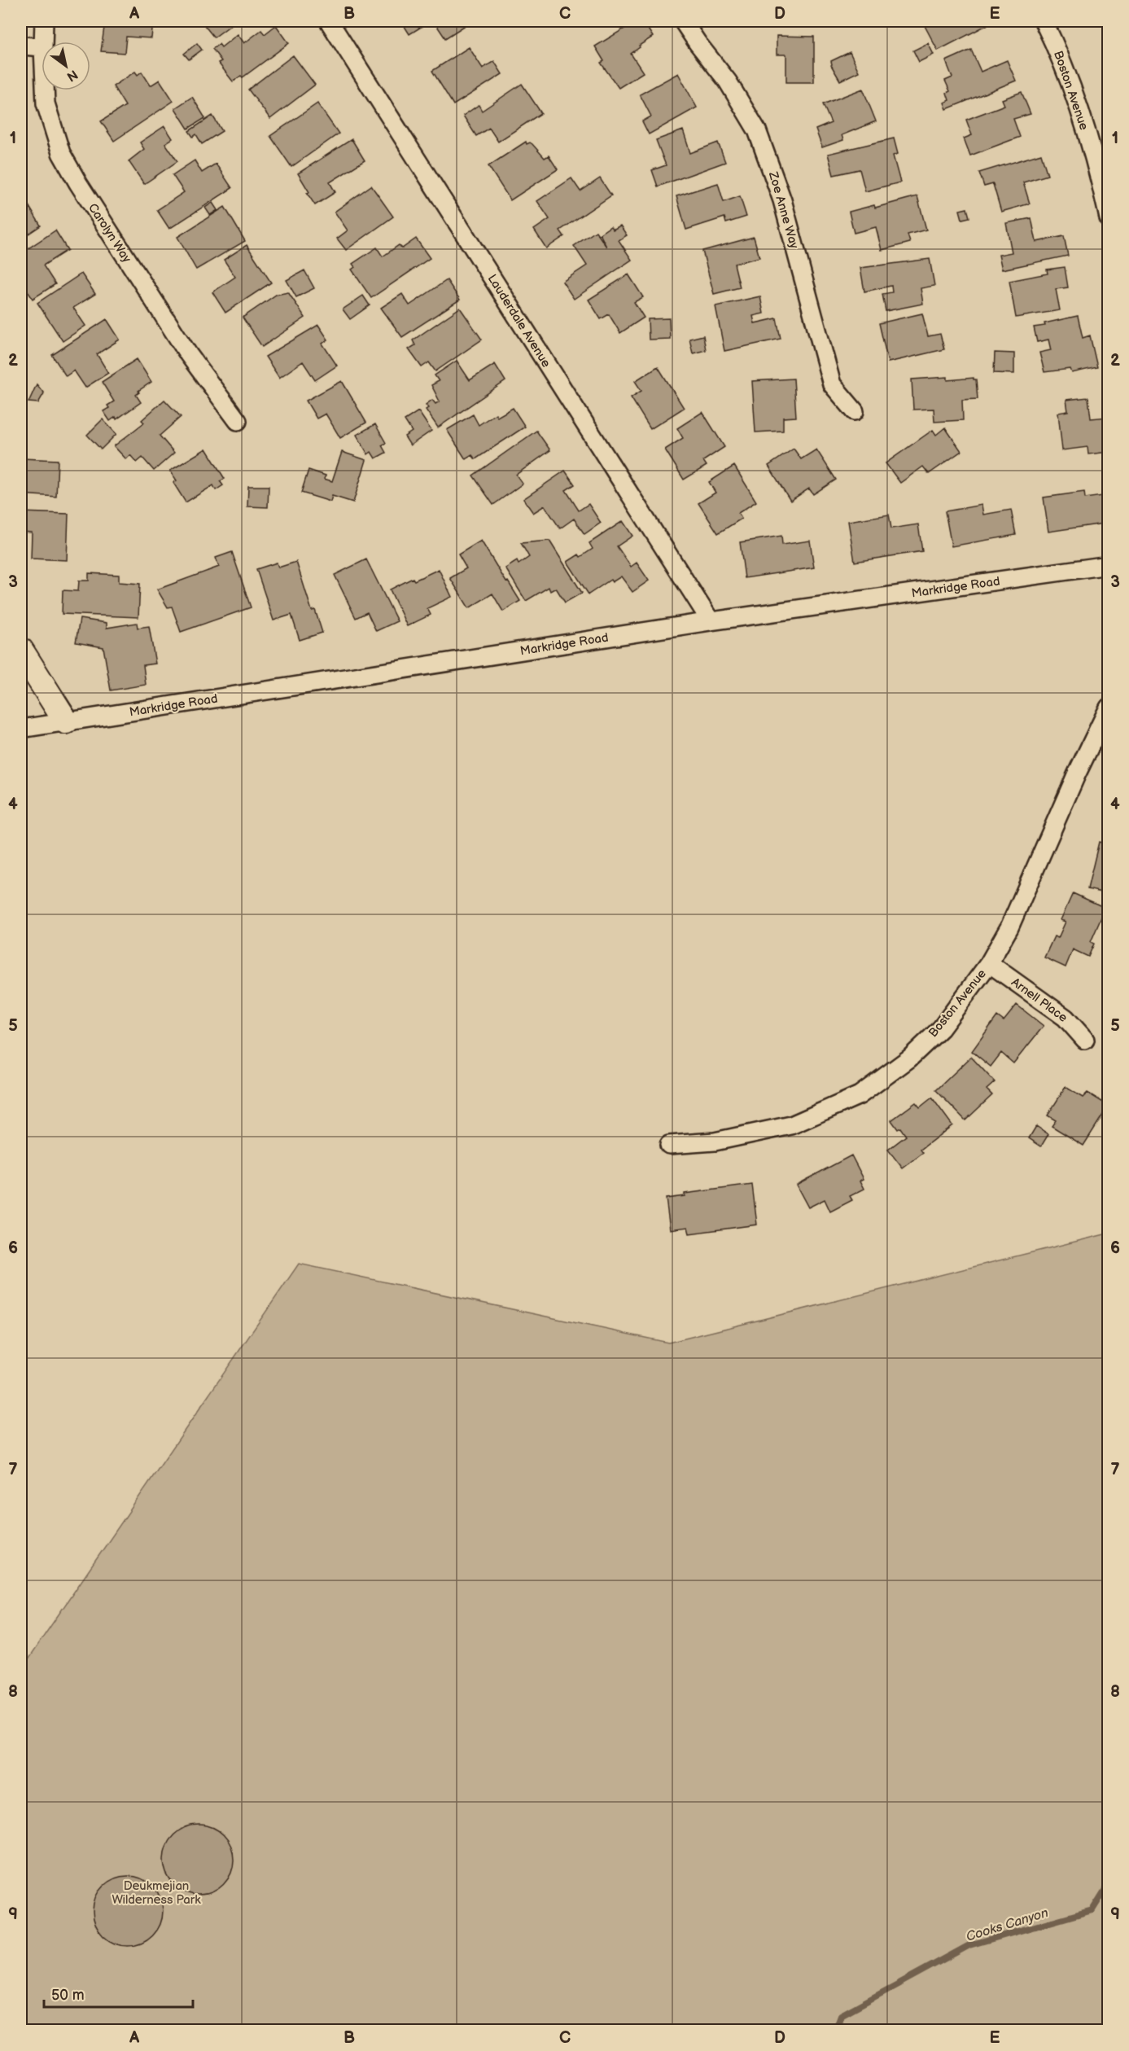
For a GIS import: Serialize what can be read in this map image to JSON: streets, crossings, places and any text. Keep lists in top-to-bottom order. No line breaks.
{"streets":{"street":["Boston Avenue","Zoe Anne Way","Carolyn Way","Lauderdale Avenue","Markridge Road","Arnell Place"]},"crossings":[["Boston Avenue","Arnell Place"],["Lauderdale Avenue","Markridge Road"]],"water":["Cooks Canyon"],"parks":["Deukmejian Wilderness Park"],"scale_bar":"50 m","north":"bottom right","grid":{"columns":["A","B","C","D","E"],"rows":["1","2","3","4","5","6","7","8","9"]}}
